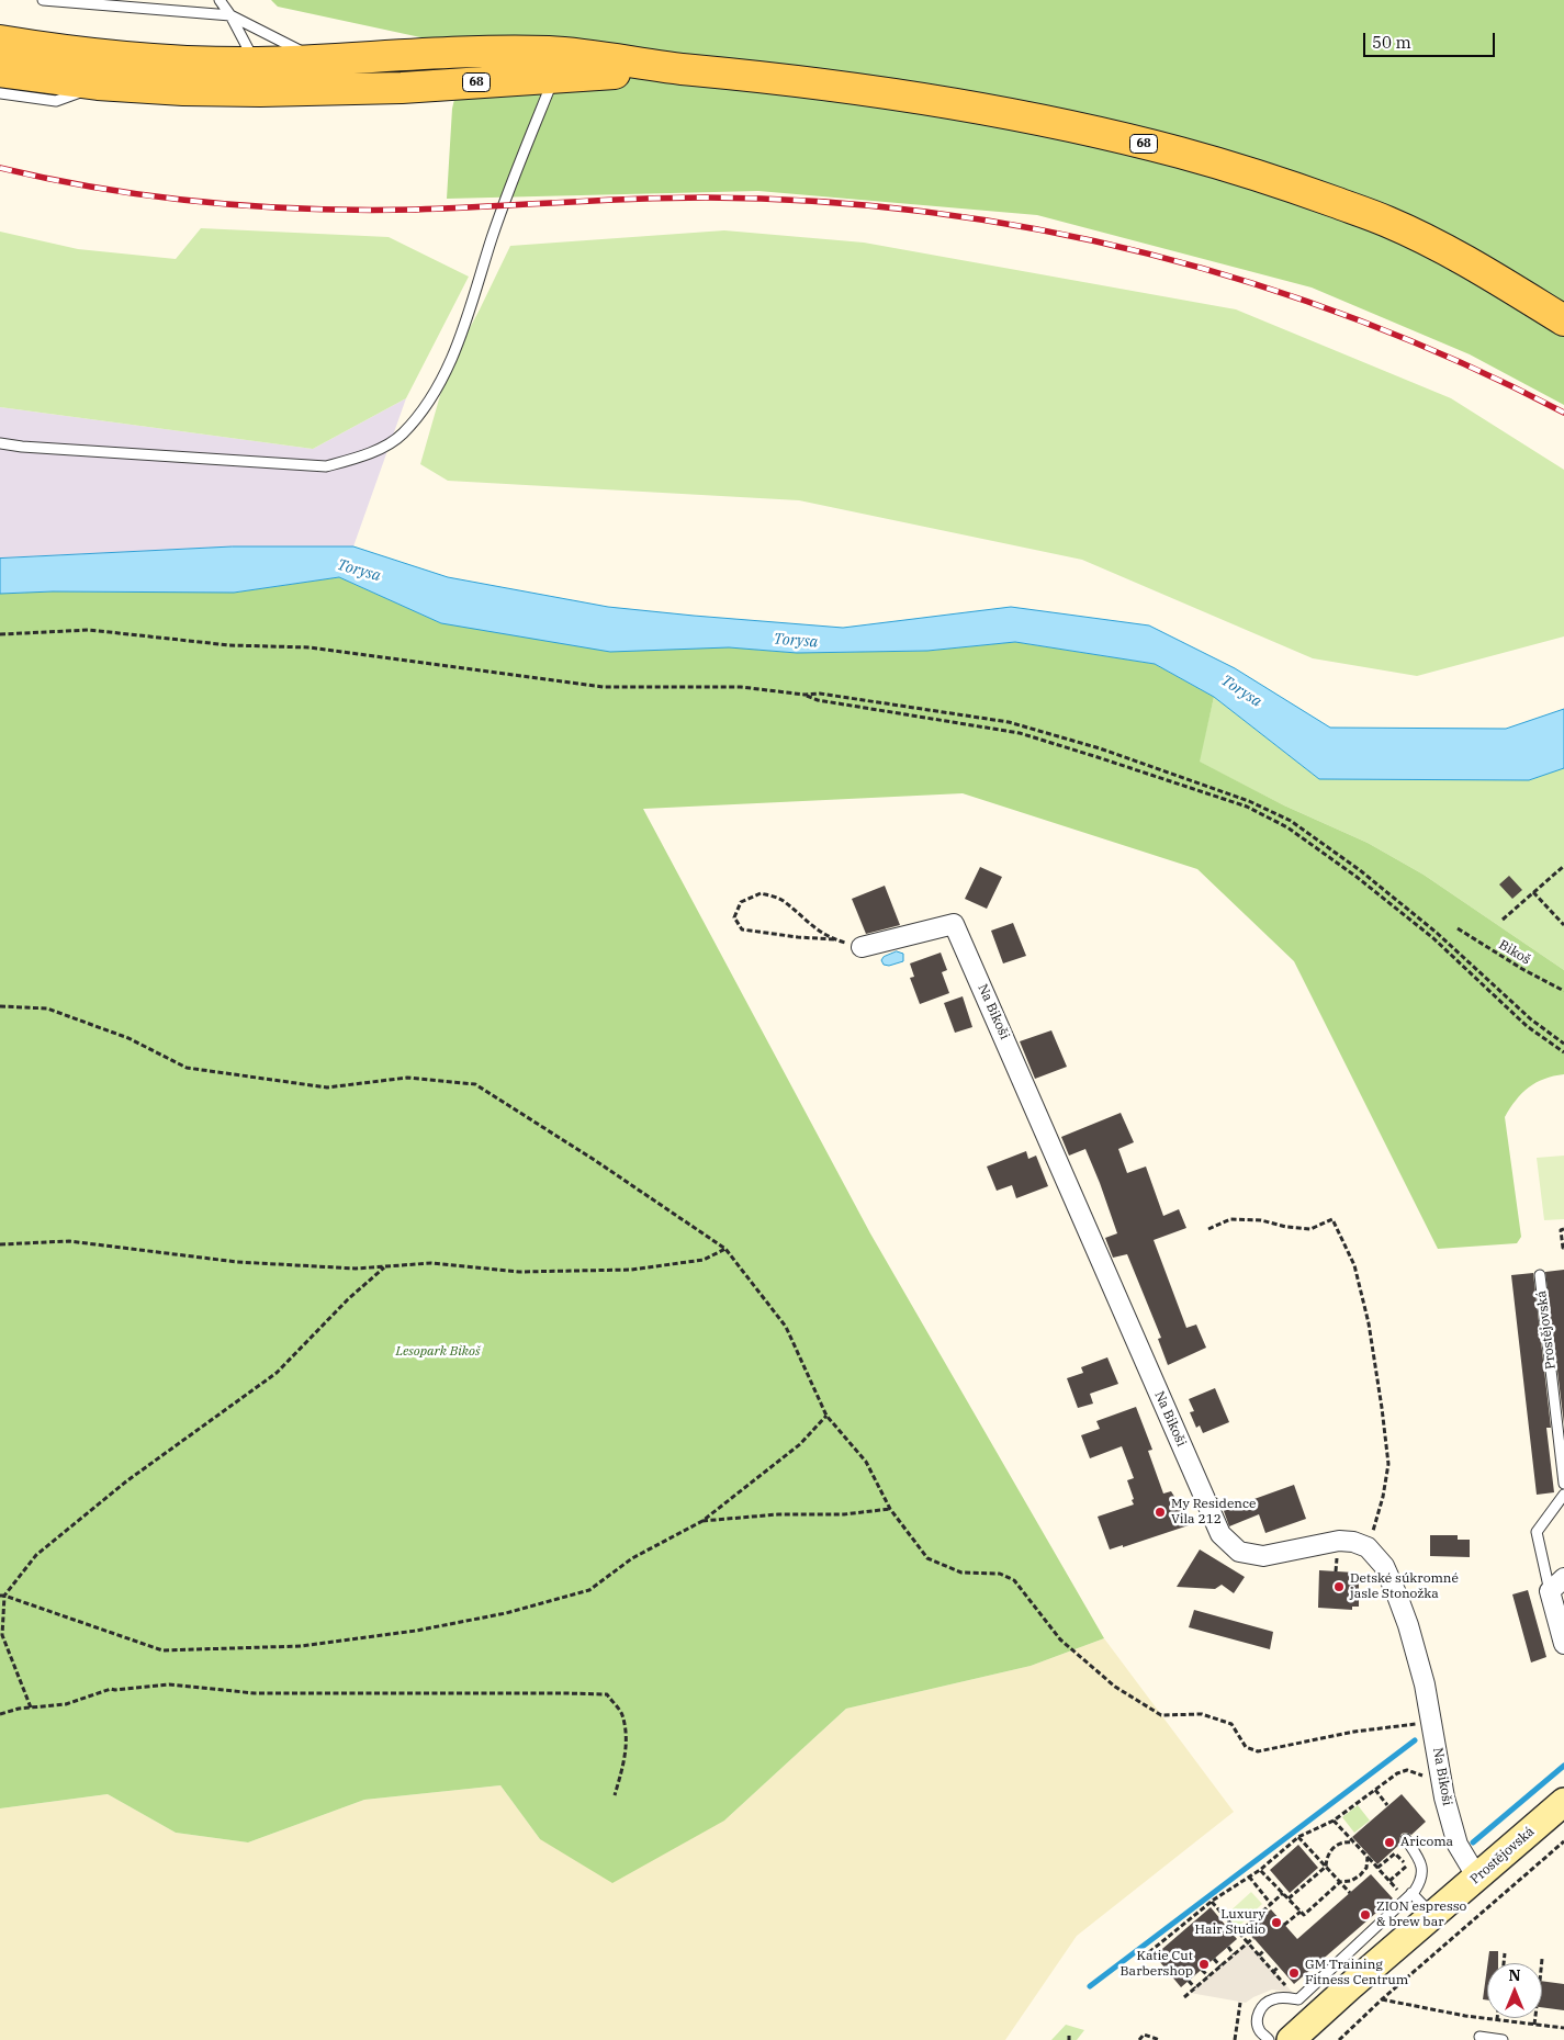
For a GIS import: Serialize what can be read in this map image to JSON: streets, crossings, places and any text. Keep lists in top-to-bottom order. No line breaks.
{"streets":{"main road":["68"],"street":["Na Bikoši","Prostějovská"],"path":["Bikoš"]},"crossings":[["Na Bikoši","Prostějovská"]],"water":["Torysa"],"parks":["Lesopark Bikoš"],"places":["My Residence Vila 212","Detské súkromné jasle Stonožka","Aricoma","ZION espresso & brew bar","Luxury Hair Studio","Katie Cut Barbershop","GM Training Fitness Centrum"],"scale_bar":"50 m","north":"top"}
